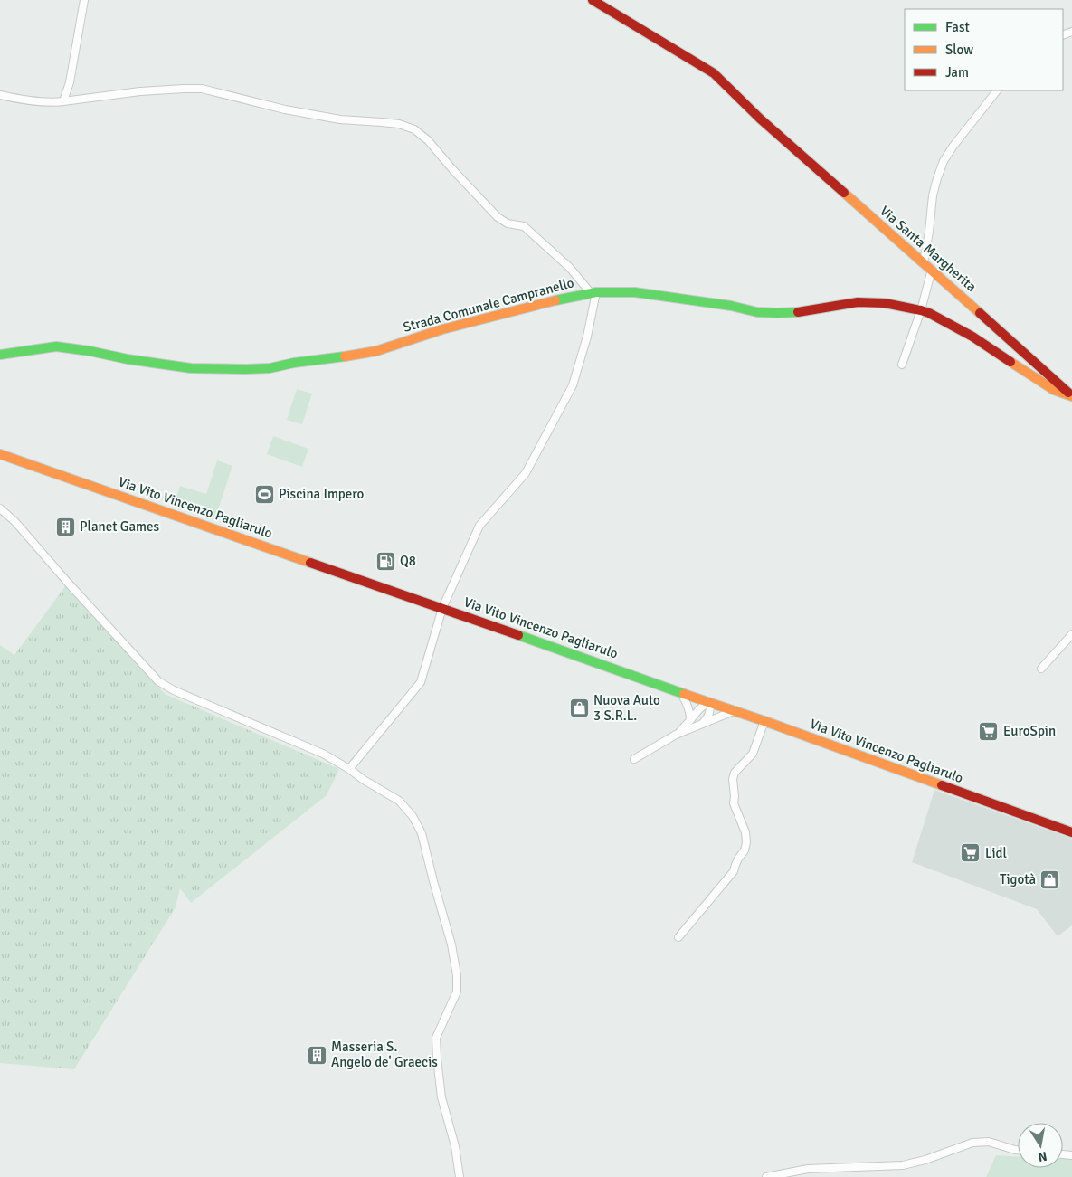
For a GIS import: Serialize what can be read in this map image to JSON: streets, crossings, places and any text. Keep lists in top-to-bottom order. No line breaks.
{"streets":{"street":["Via Santa Margherita","Strada Comunale Campranello","Via Vito Vincenzo Pagliarulo"]},"crossings":[["Via Santa Margherita","Strada Comunale Campranello"]],"places":{"sports":["Piscina Impero"],"building":["Planet Games","Masseria S. Angelo de' Graecis"],"fuel station":["Q8"],"shop":["Nuova Auto 3 S.R.L.","Tigotà"],"supermarket":["EuroSpin","Lidl"]},"legend":["Fast","Slow","Jam"],"north":"bottom"}
